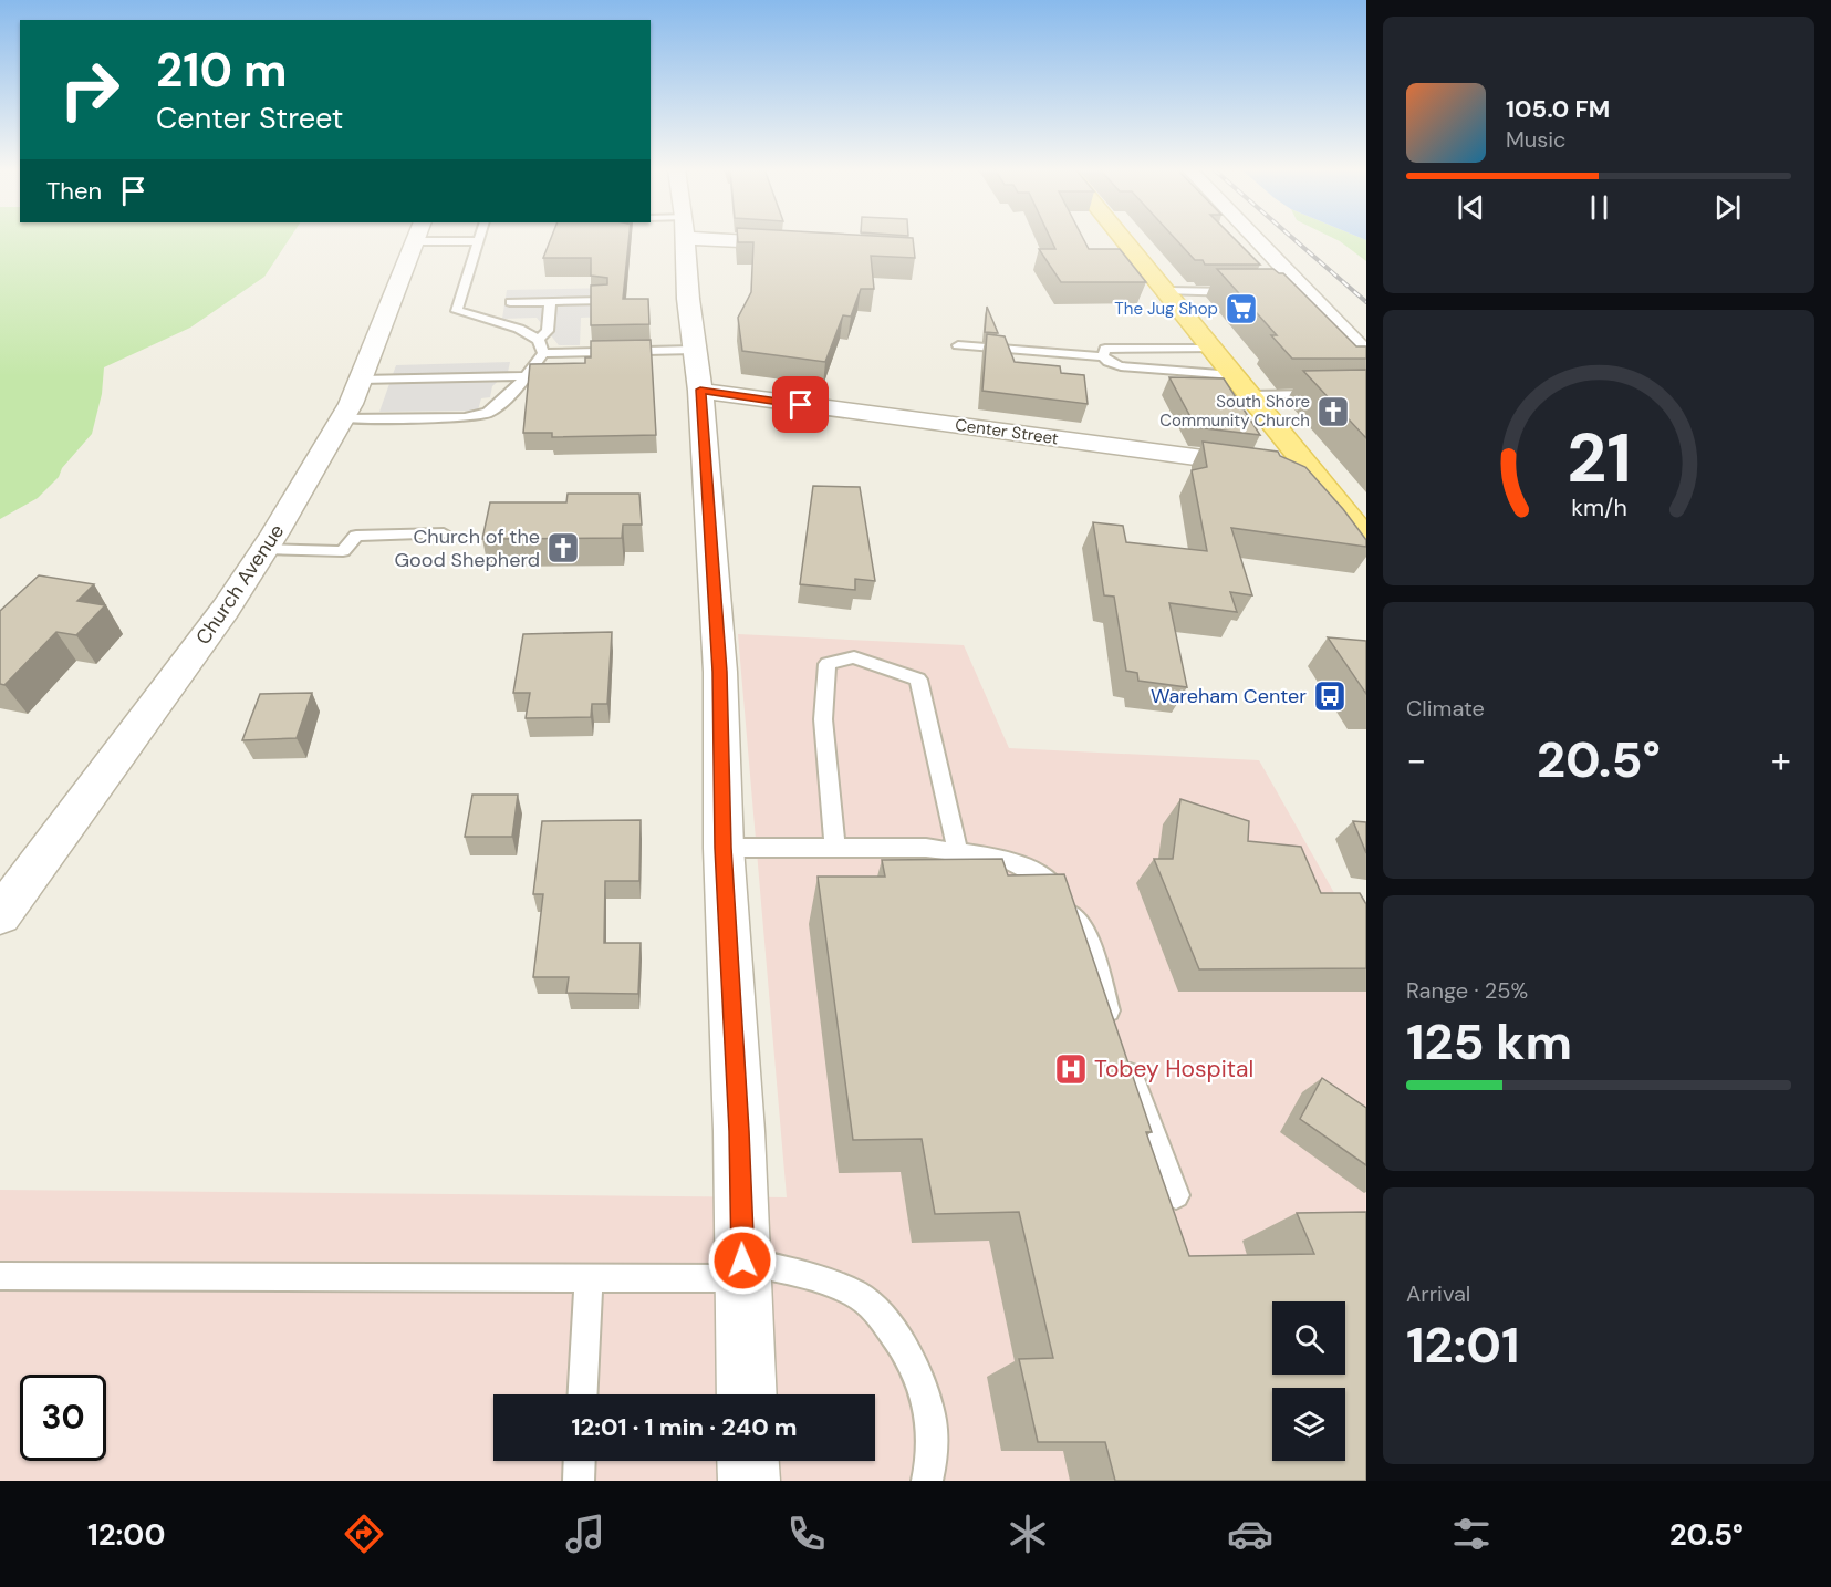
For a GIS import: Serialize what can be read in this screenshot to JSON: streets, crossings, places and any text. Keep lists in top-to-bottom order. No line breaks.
{"streets":{"street":["Center Street","Church Avenue"]},"places":{"supermarket":["The Jug Shop"],"church":["South Shore Community Church","Church of the Good Shepherd"],"bus stop":["Wareham Center"],"hospital":["Tobey Hospital"]},"page":{"turn":["210 m","Center Street"],"song":["105.0 FM","Music"],"then":"Then","tile":["Climate",["Range · 25%","125 km"],["Arrival","12:01"]],"heat":["−","20.5°","+"],"limit":"30","trip":"12:01 · 1 min · 240 m","tabs":["12:00","20.5°"],"gauge":["21","km/h"]}}
